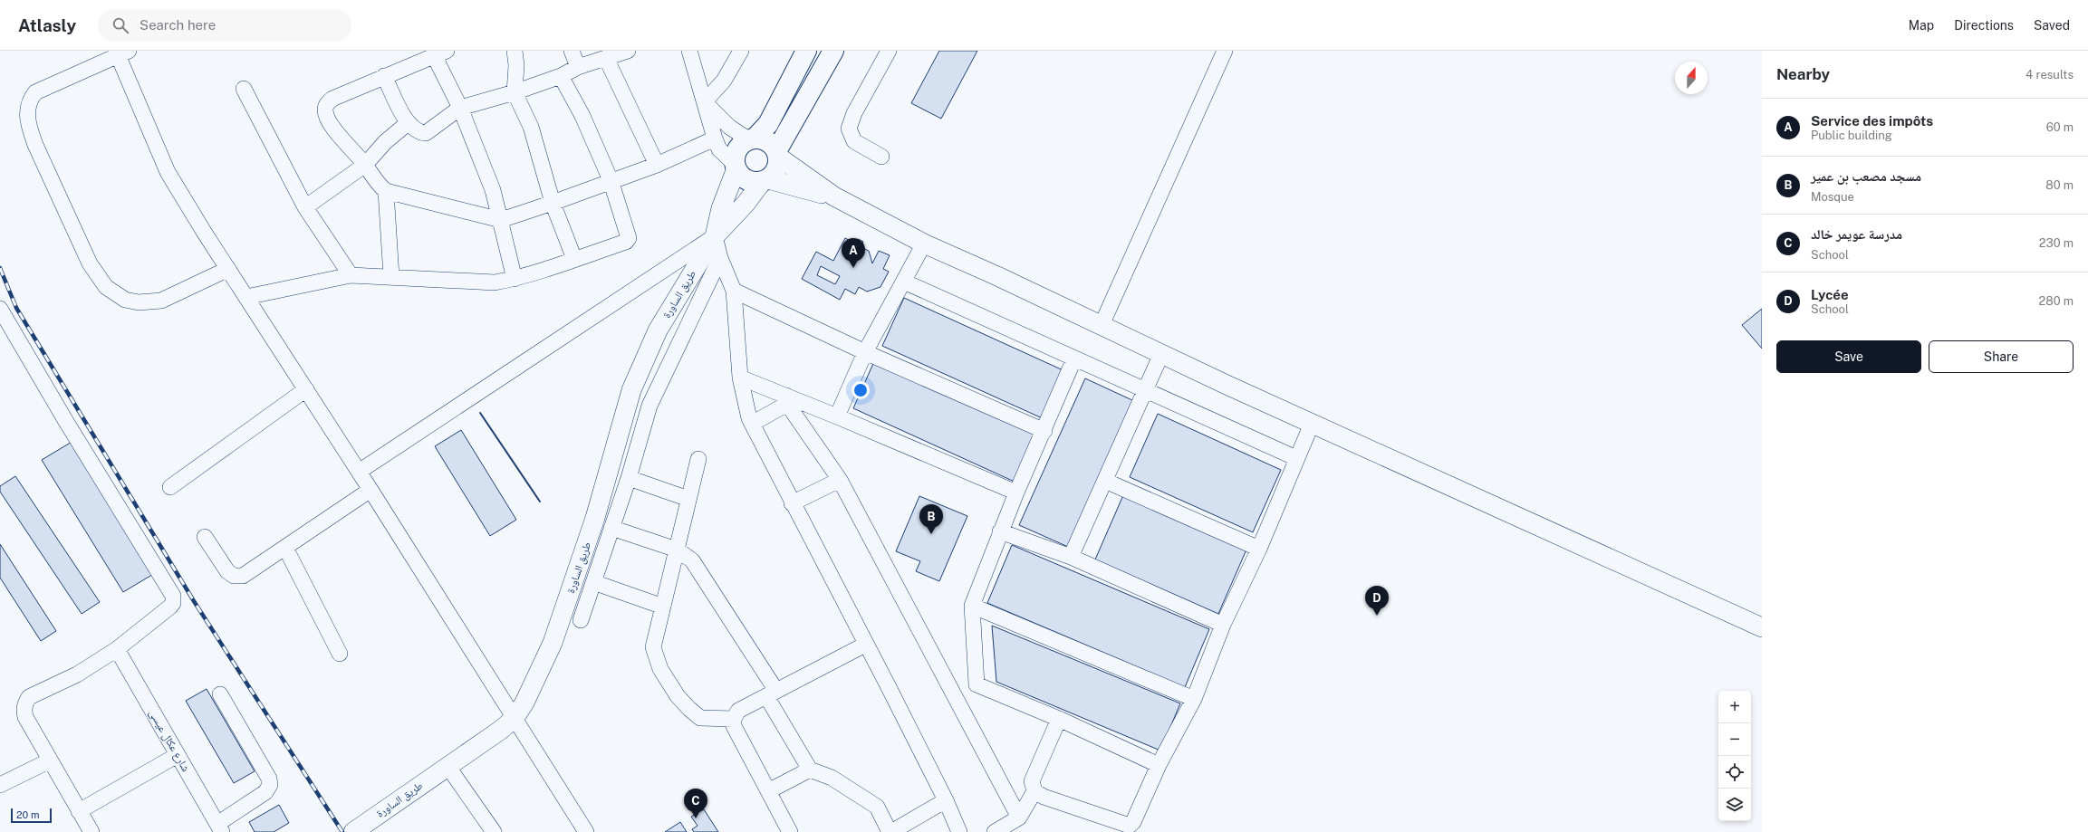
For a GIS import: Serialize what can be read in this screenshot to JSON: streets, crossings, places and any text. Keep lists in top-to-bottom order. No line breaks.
{"streets":{"main road":["طريق الساورة"],"street":["شارع عكال عيسى"]},"scale_bar":"20 m","north":"top","page":{"header":"Atlasly","search":"Search here","nav":["Map","Directions","Saved"],"heading":["Nearby","4 results"],"list":[{"mark":"A","name":"Service des impôts","note":"Public building","value":"60 m"},{"mark":"B","name":"مسجد مصعب بن عمير","note":"Mosque","value":"80 m"},{"mark":"C","name":"مدرسة عويمر خالد","note":"School","value":"230 m"},{"mark":"D","name":"Lycée","note":"School","value":"280 m"}],"pins":["A","B","D","C"],"buttons":["Save","Share"],"map_buttons":["+","−"],"scale":"20 m"}}
